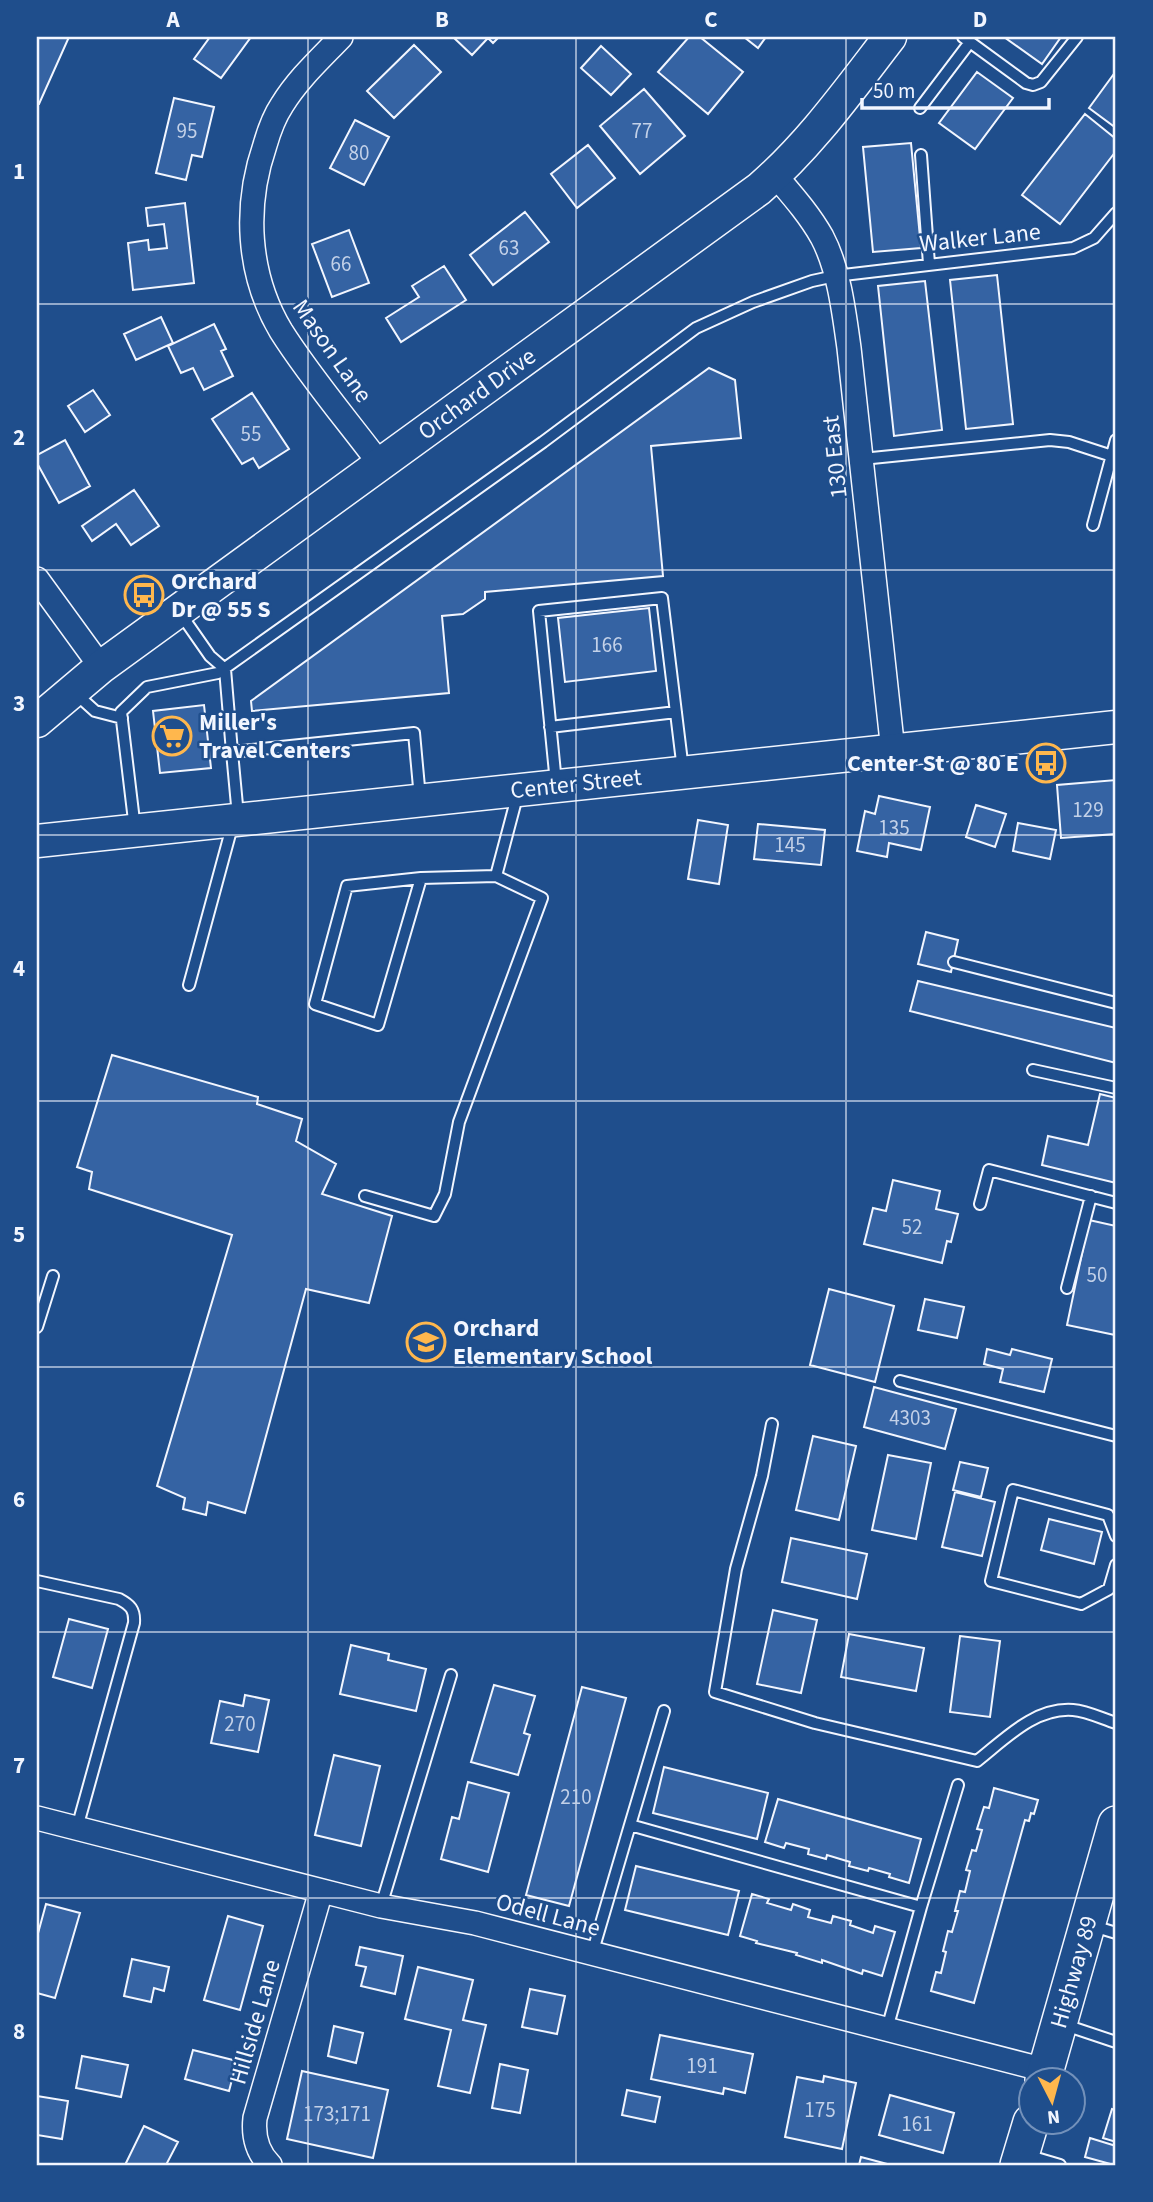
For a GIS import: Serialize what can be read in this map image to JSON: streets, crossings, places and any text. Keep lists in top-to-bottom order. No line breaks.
{"streets":{"main road":["Orchard Drive","Center Street","Highway 89"],"street":["Mason Lane","130 East","Odell Lane","Hillside Lane"],"lane":["Walker Lane"]},"crossings":[["Walker Lane","130 East"],["Mason Lane","Orchard Drive"],["Orchard Drive","130 East"],["130 East","Center Street"],["Odell Lane","Hillside Lane"]],"places":{"bus stop":["Orchard Dr @ 55 S","Center St @ 80 E"],"supermarket":["Miller's Travel Centers"],"school or university":["Orchard Elementary School"]},"house_numbers":["95","77","80","63","66","55","166","129","135","145","52","50","4303","270","210","191","175","173;171","161"],"scale_bar":"50 m","north":"bottom","grid":{"columns":["A","B","C","D"],"rows":["1","2","3","4","5","6","7","8"]}}
